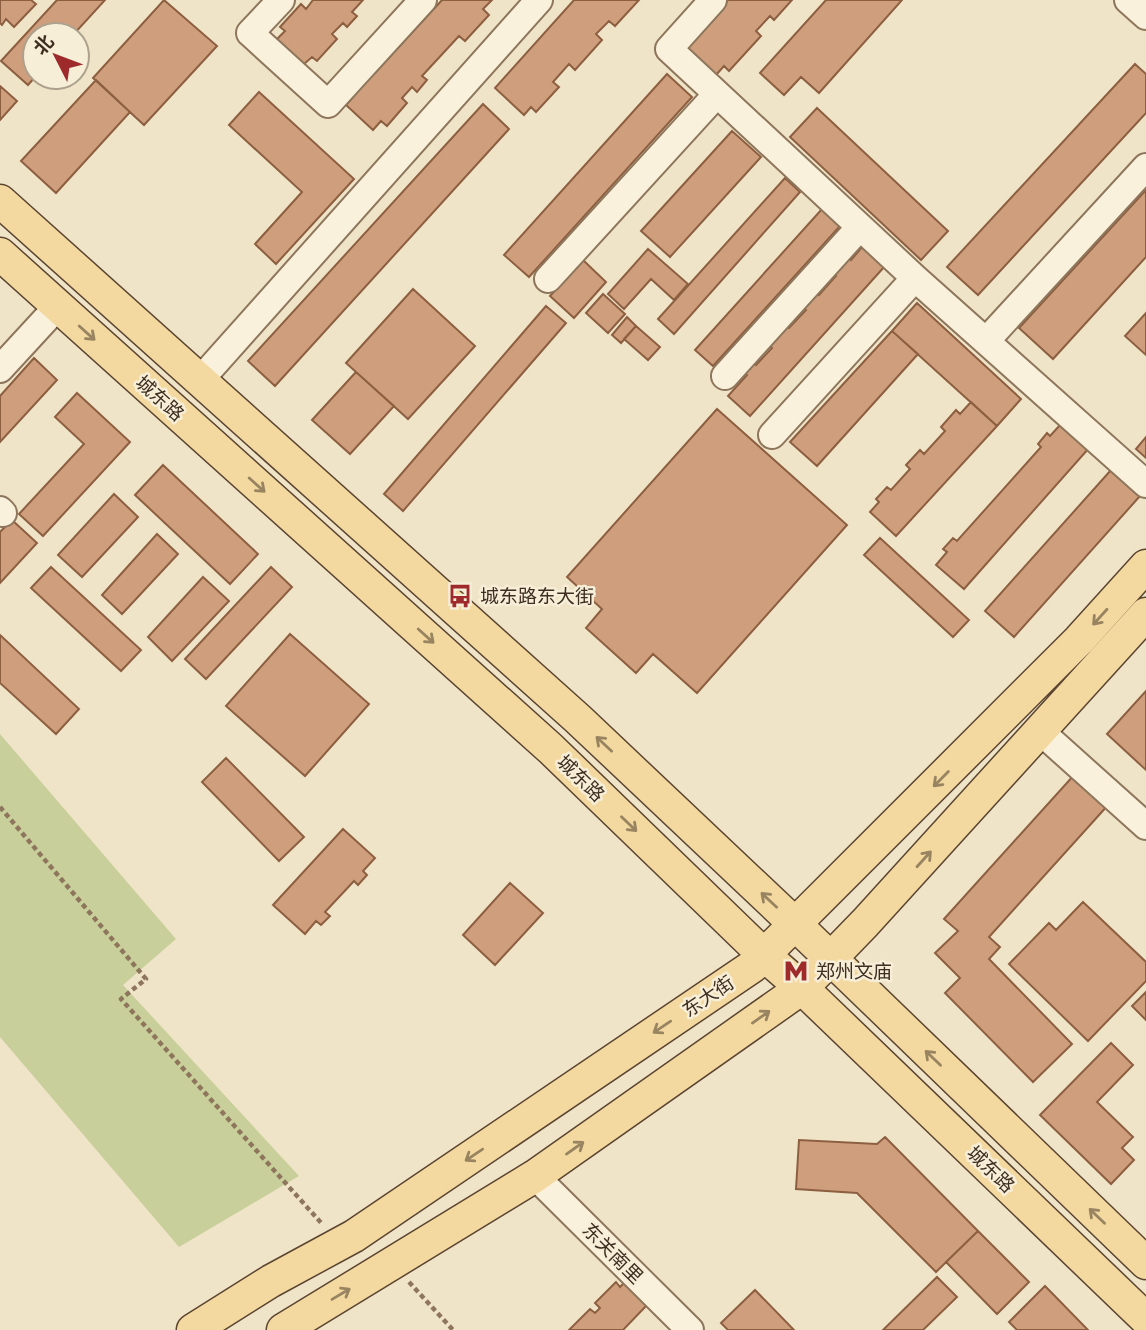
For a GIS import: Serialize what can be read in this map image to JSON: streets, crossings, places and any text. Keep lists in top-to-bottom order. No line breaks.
{"streets":{"main road":["城东路","东大街"],"street":["东关南里"]},"crossings":[["城东路","东大街"]],"places":{"bus stop":["城东路东大街"],"metro station":["郑州文庙"]},"north":"top left"}
